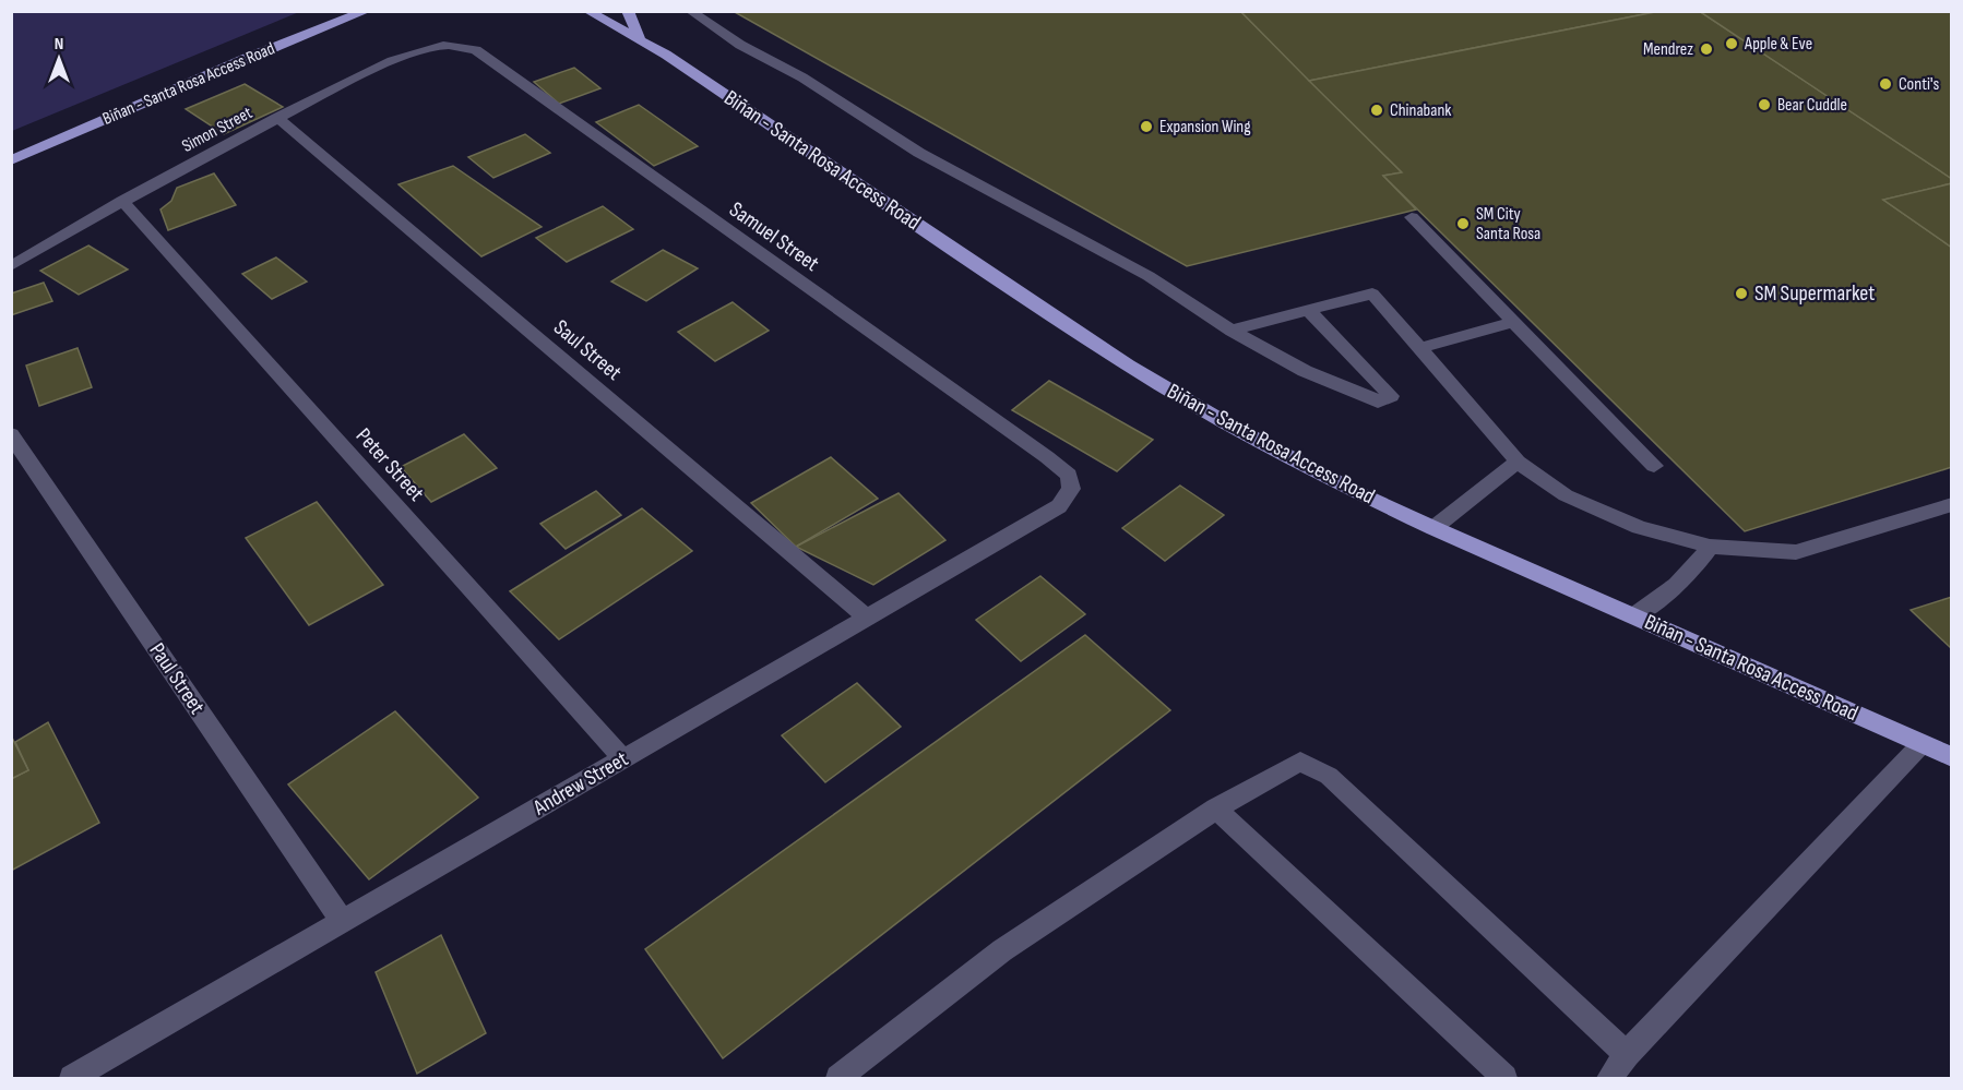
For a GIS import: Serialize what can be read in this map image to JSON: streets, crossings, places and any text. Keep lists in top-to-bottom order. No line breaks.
{"streets":{"main road":["Biñan - Santa Rosa Access Road"],"street":["Simon Street","Samuel Street","Saul Street","Peter Street","Paul Street","Andrew Street"]},"crossings":[["Simon Street","Samuel Street"],["Simon Street","Saul Street"],["Simon Street","Peter Street"],["Samuel Street","Andrew Street"],["Saul Street","Andrew Street"],["Peter Street","Andrew Street"],["Paul Street","Andrew Street"]],"places":["Apple & Eve","Mendrez","Conti's","Bear Cuddle","Chinabank","Expansion Wing","SM City Santa Rosa","SM Supermarket"],"north":"top"}
